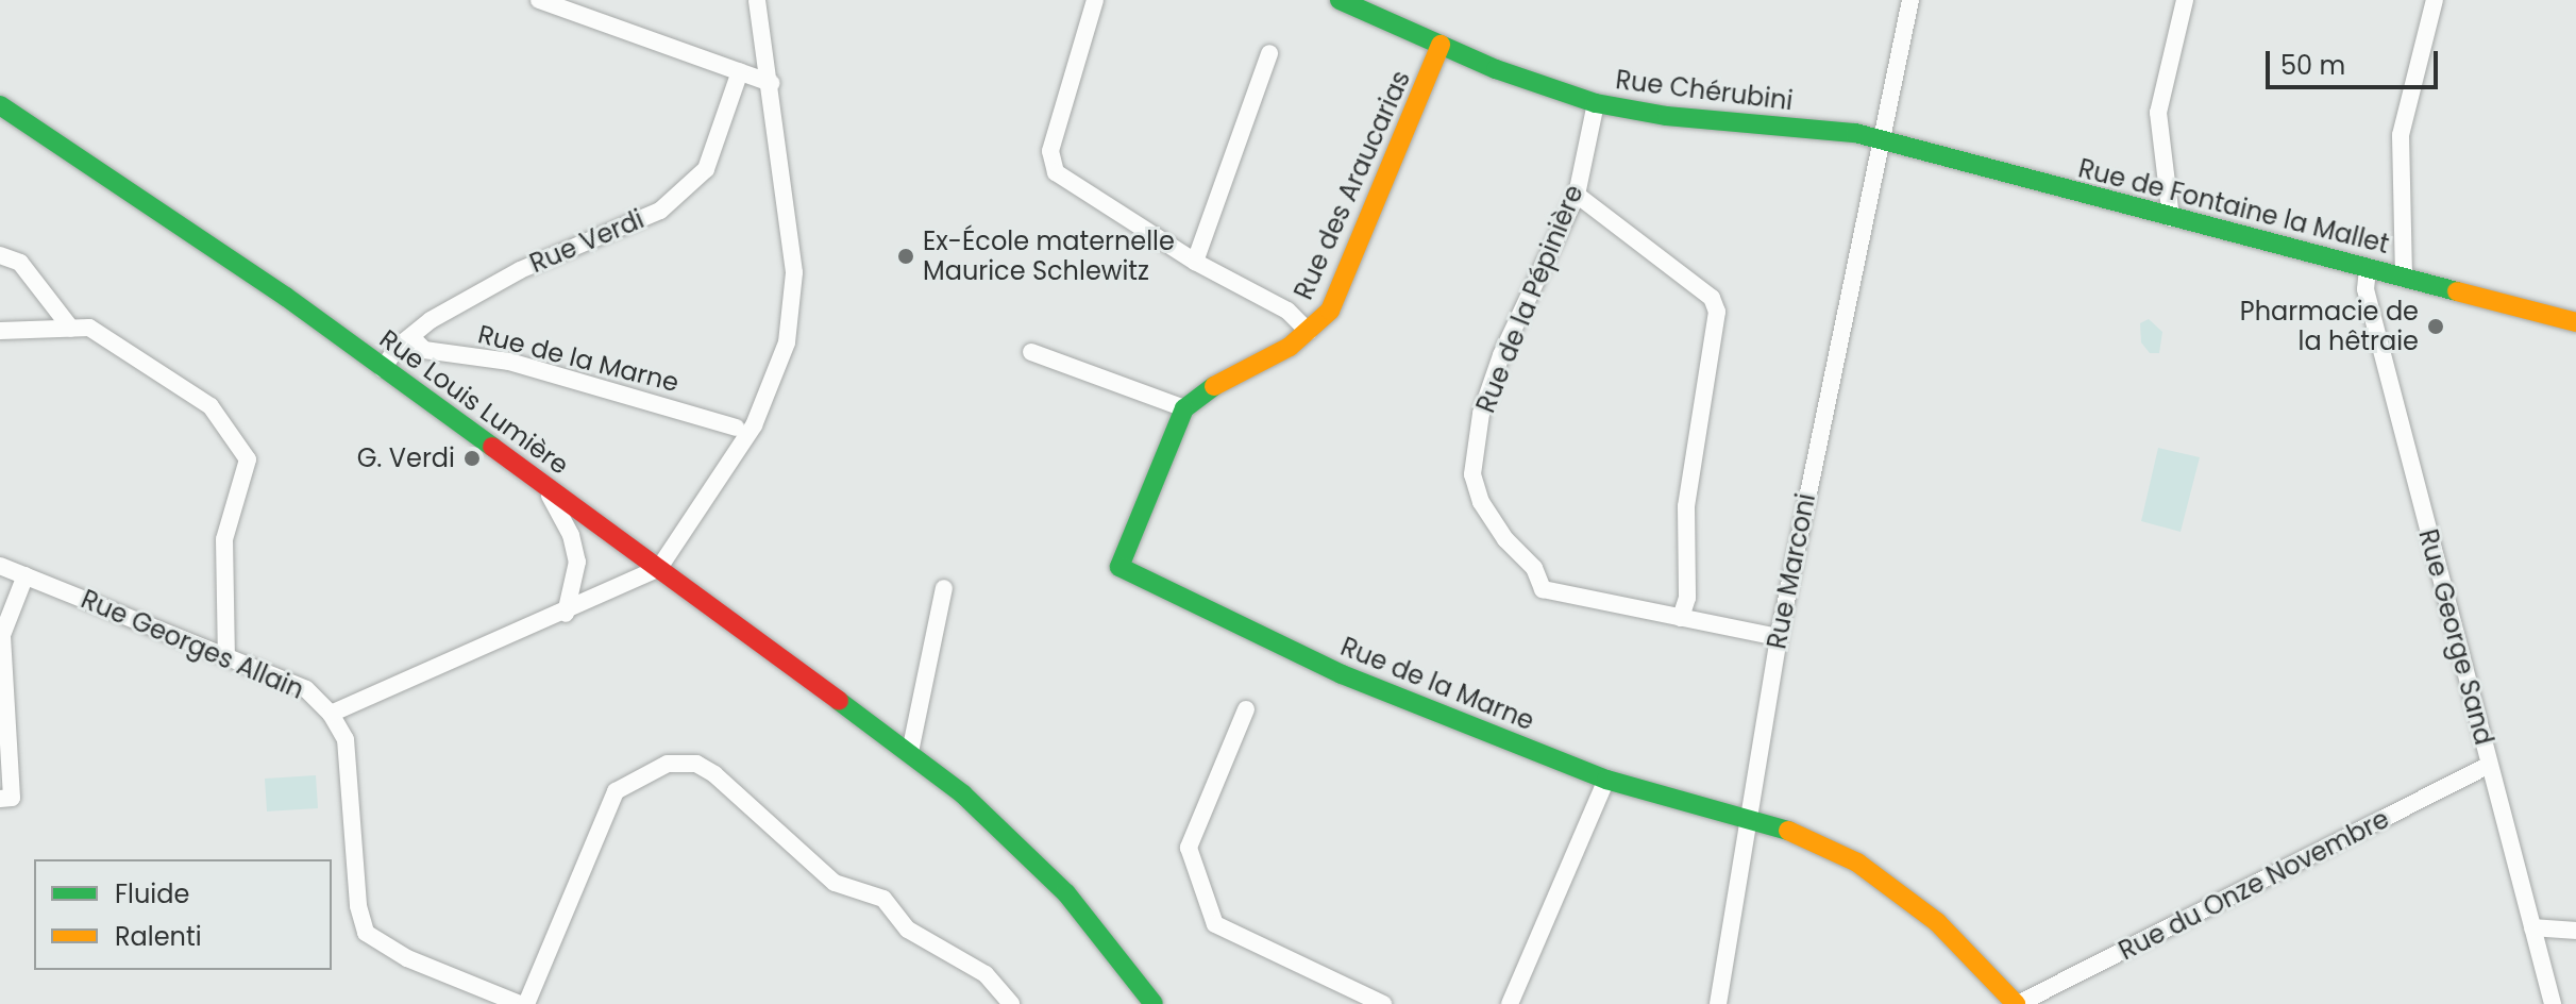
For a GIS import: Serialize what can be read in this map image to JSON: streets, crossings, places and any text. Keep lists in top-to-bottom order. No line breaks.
{"streets":{"street":["Rue Chérubini","Rue des Araucarias","Rue de Fontaine la Mallet","Rue Verdi","Rue de la Pépinière","Rue de la Marne","Rue Louis Lumière","Rue Marconi","Rue George Sand","Rue Georges Allain","Rue du Onze Novembre"]},"crossings":[["Rue Chérubini","Rue des Araucarias"],["Rue Chérubini","Rue de Fontaine la Mallet"],["Rue Chérubini","Rue de la Pépinière"],["Rue Chérubini","Rue Marconi"],["Rue des Araucarias","Rue de la Marne"],["Rue de Fontaine la Mallet","Rue Marconi"],["Rue de Fontaine la Mallet","Rue George Sand"],["Rue Verdi","Rue de la Marne"],["Rue Verdi","Rue Louis Lumière"],["Rue de la Pépinière","Rue Marconi"],["Rue de la Marne","Rue Marconi"],["Rue de la Marne","Rue du Onze Novembre"],["Rue Louis Lumière","Rue Georges Allain"],["Rue George Sand","Rue du Onze Novembre"]],"places":["Ex-École maternelle Maurice Schlewitz","Pharmacie de la hêtraie","G. Verdi"],"legend":["Fluide","Ralenti"],"scale_bar":"50 m"}
